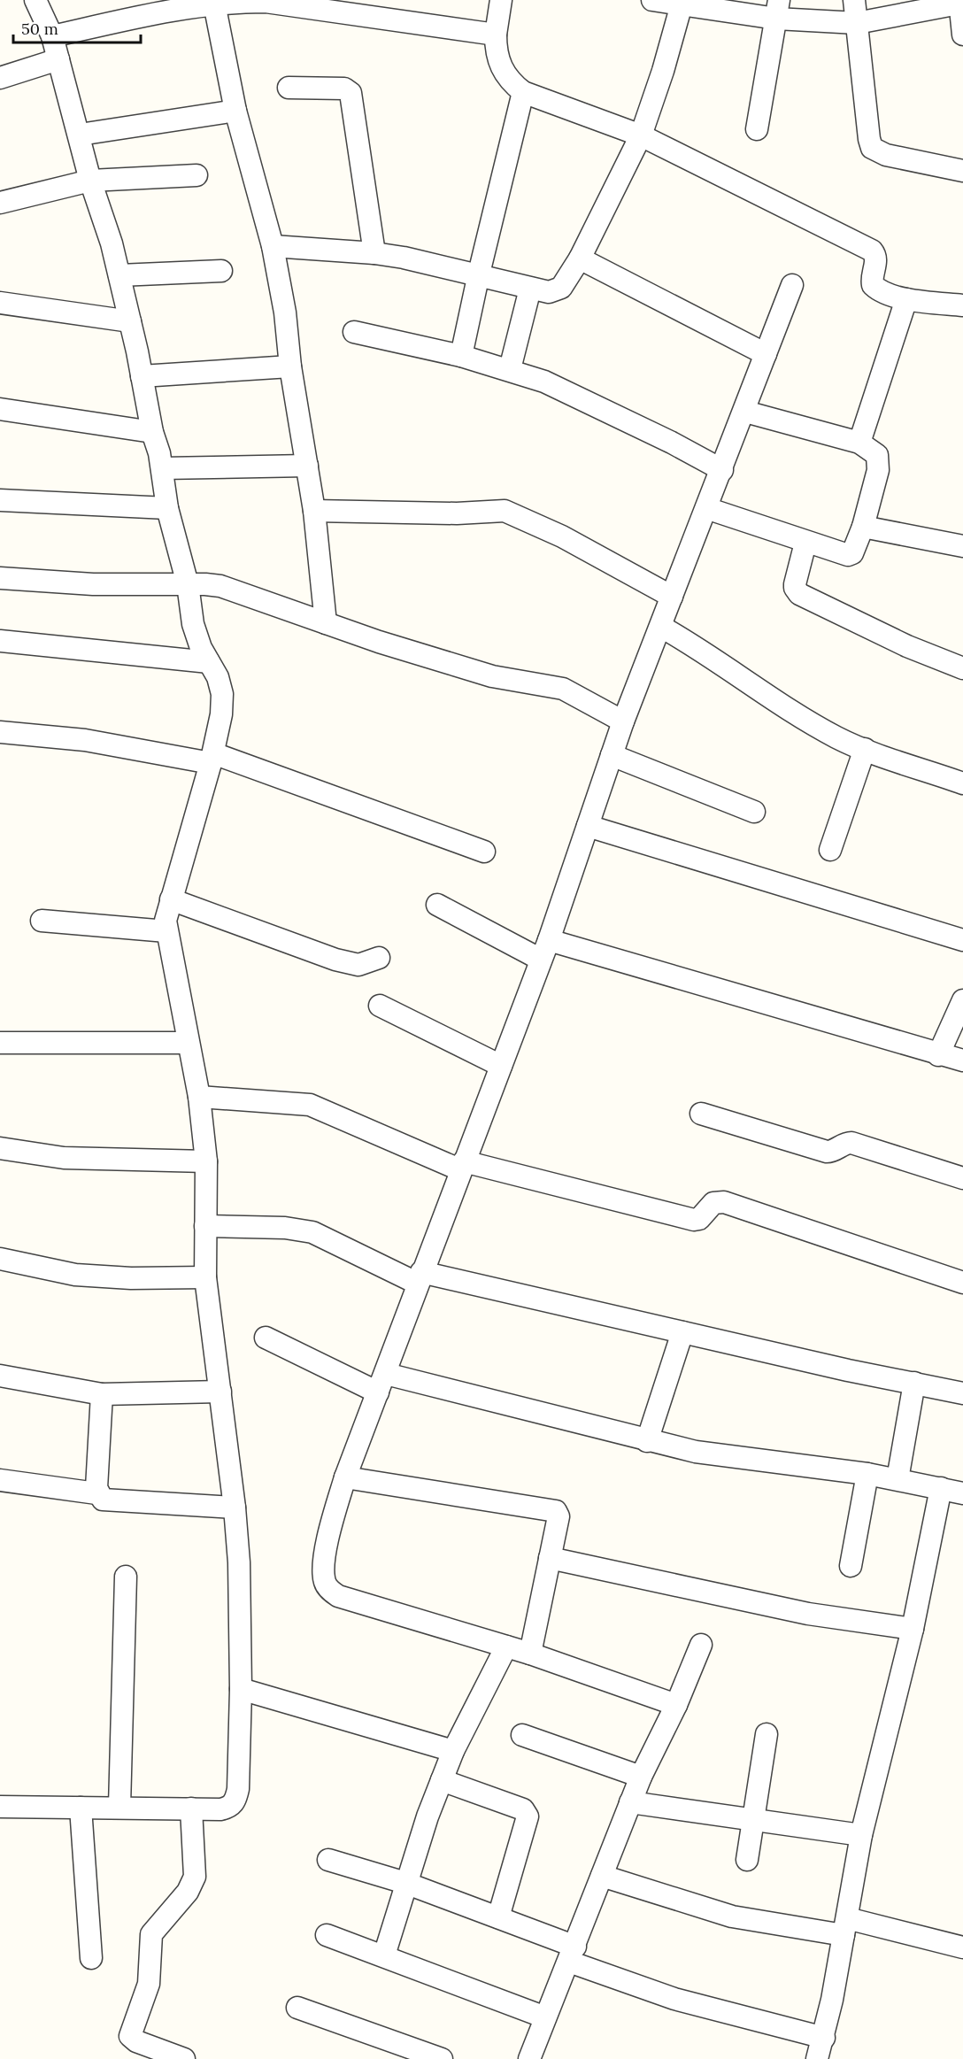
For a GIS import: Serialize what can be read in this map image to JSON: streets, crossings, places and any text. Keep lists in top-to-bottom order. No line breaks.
{"scale_bar":"50 m"}
